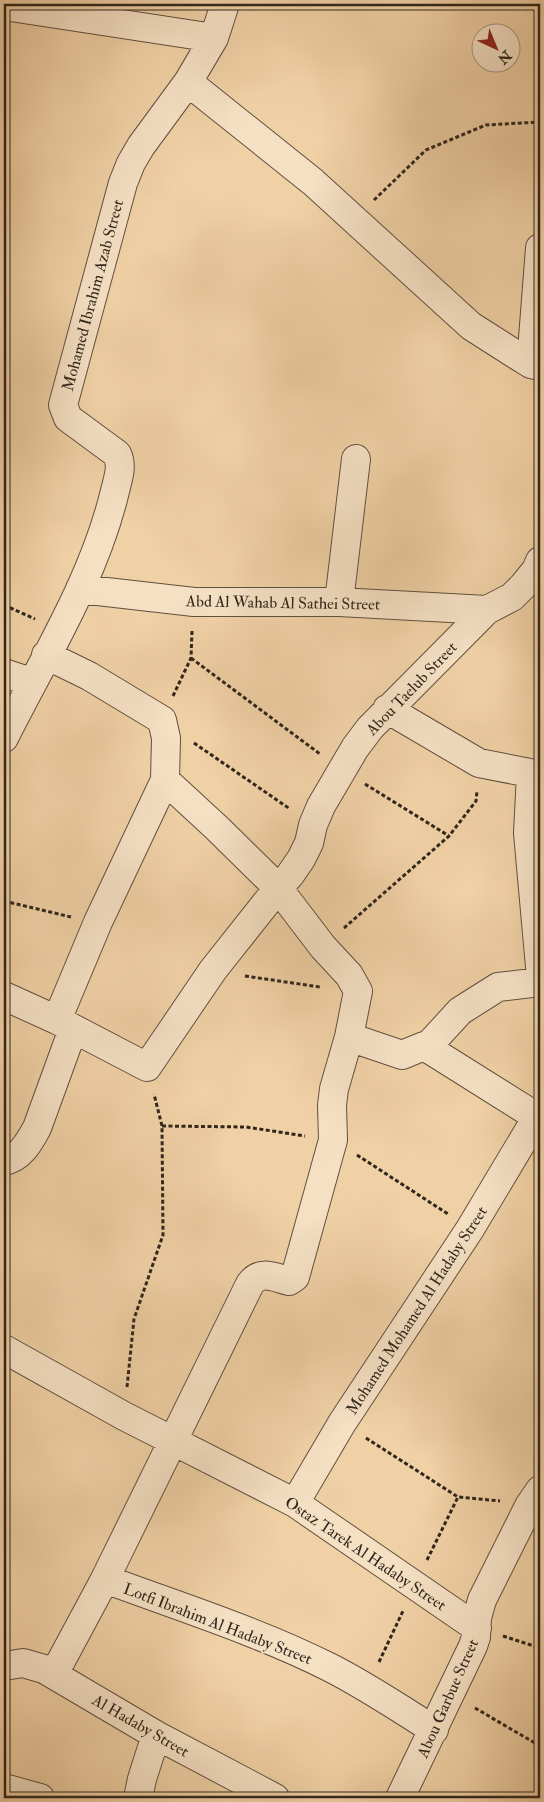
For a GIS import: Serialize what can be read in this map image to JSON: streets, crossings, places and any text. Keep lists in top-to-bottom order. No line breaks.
{"streets":{"street":["Mohamed Ibrahim Azab Street","Abd Al Wahab Al Sathei Street","Abou Taelub Street","Mohamed Mohamed Al Hadaby Street","Ostaz Tarek Al Hadaby Street","Lotfi Ibrahim Al Hadaby Street","Abou Garbue Street","Al Hadaby Street"]},"crossings":[["Mohamed Ibrahim Azab Street","Abd Al Wahab Al Sathei Street"],["Abd Al Wahab Al Sathei Street","Abou Taelub Street"],["Mohamed Mohamed Al Hadaby Street","Ostaz Tarek Al Hadaby Street"],["Ostaz Tarek Al Hadaby Street","Abou Garbue Street"],["Lotfi Ibrahim Al Hadaby Street","Abou Garbue Street"]],"north":"bottom right"}
